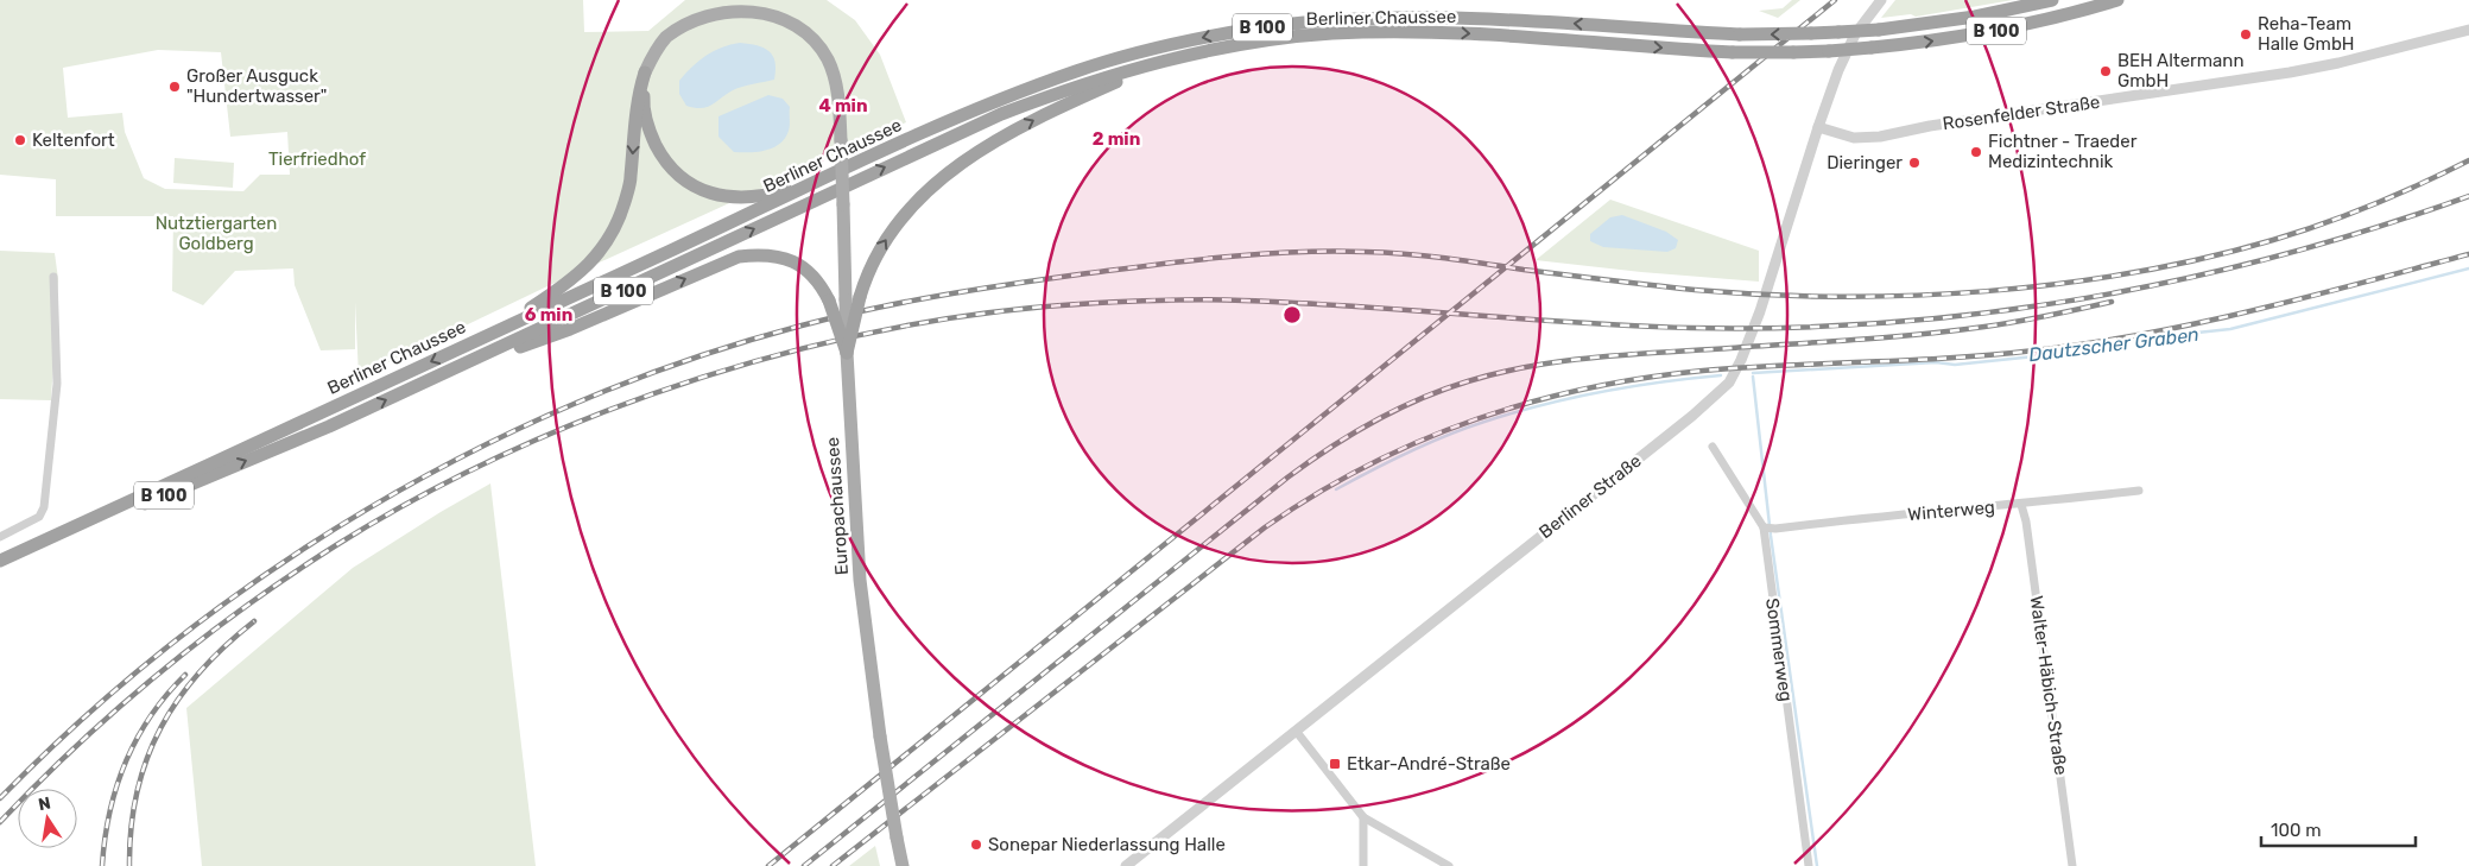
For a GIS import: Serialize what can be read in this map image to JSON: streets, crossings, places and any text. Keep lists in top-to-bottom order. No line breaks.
{"streets":{"highway":["Berliner Chaussee","B 100"],"main road":["Europachaussee"],"street":["Rosenfelder Straße","Berliner Straße","Winterweg","Sommerweg","Walter-Häbich-Straße"]},"crossings":[["Rosenfelder Straße","Berliner Straße"],["Winterweg","Sommerweg"],["Winterweg","Walter-Häbich-Straße"]],"water":["Dautzscher Graben"],"parks":["Tierfriedhof","Nutztiergarten Goldberg"],"places":{"other":["Reha-Team Halle GmbH","BEH Altermann GmbH","Großer Ausguck \"Hundertwasser\"","Keltenfort","Fichtner - Traeder Medizintechnik","Dieringer","Sonepar Niederlassung Halle"],"transit":["Etkar-André-Straße"]},"scale_bar":"100 m","north":"top","rings":["4 min","2 min","6 min"]}
